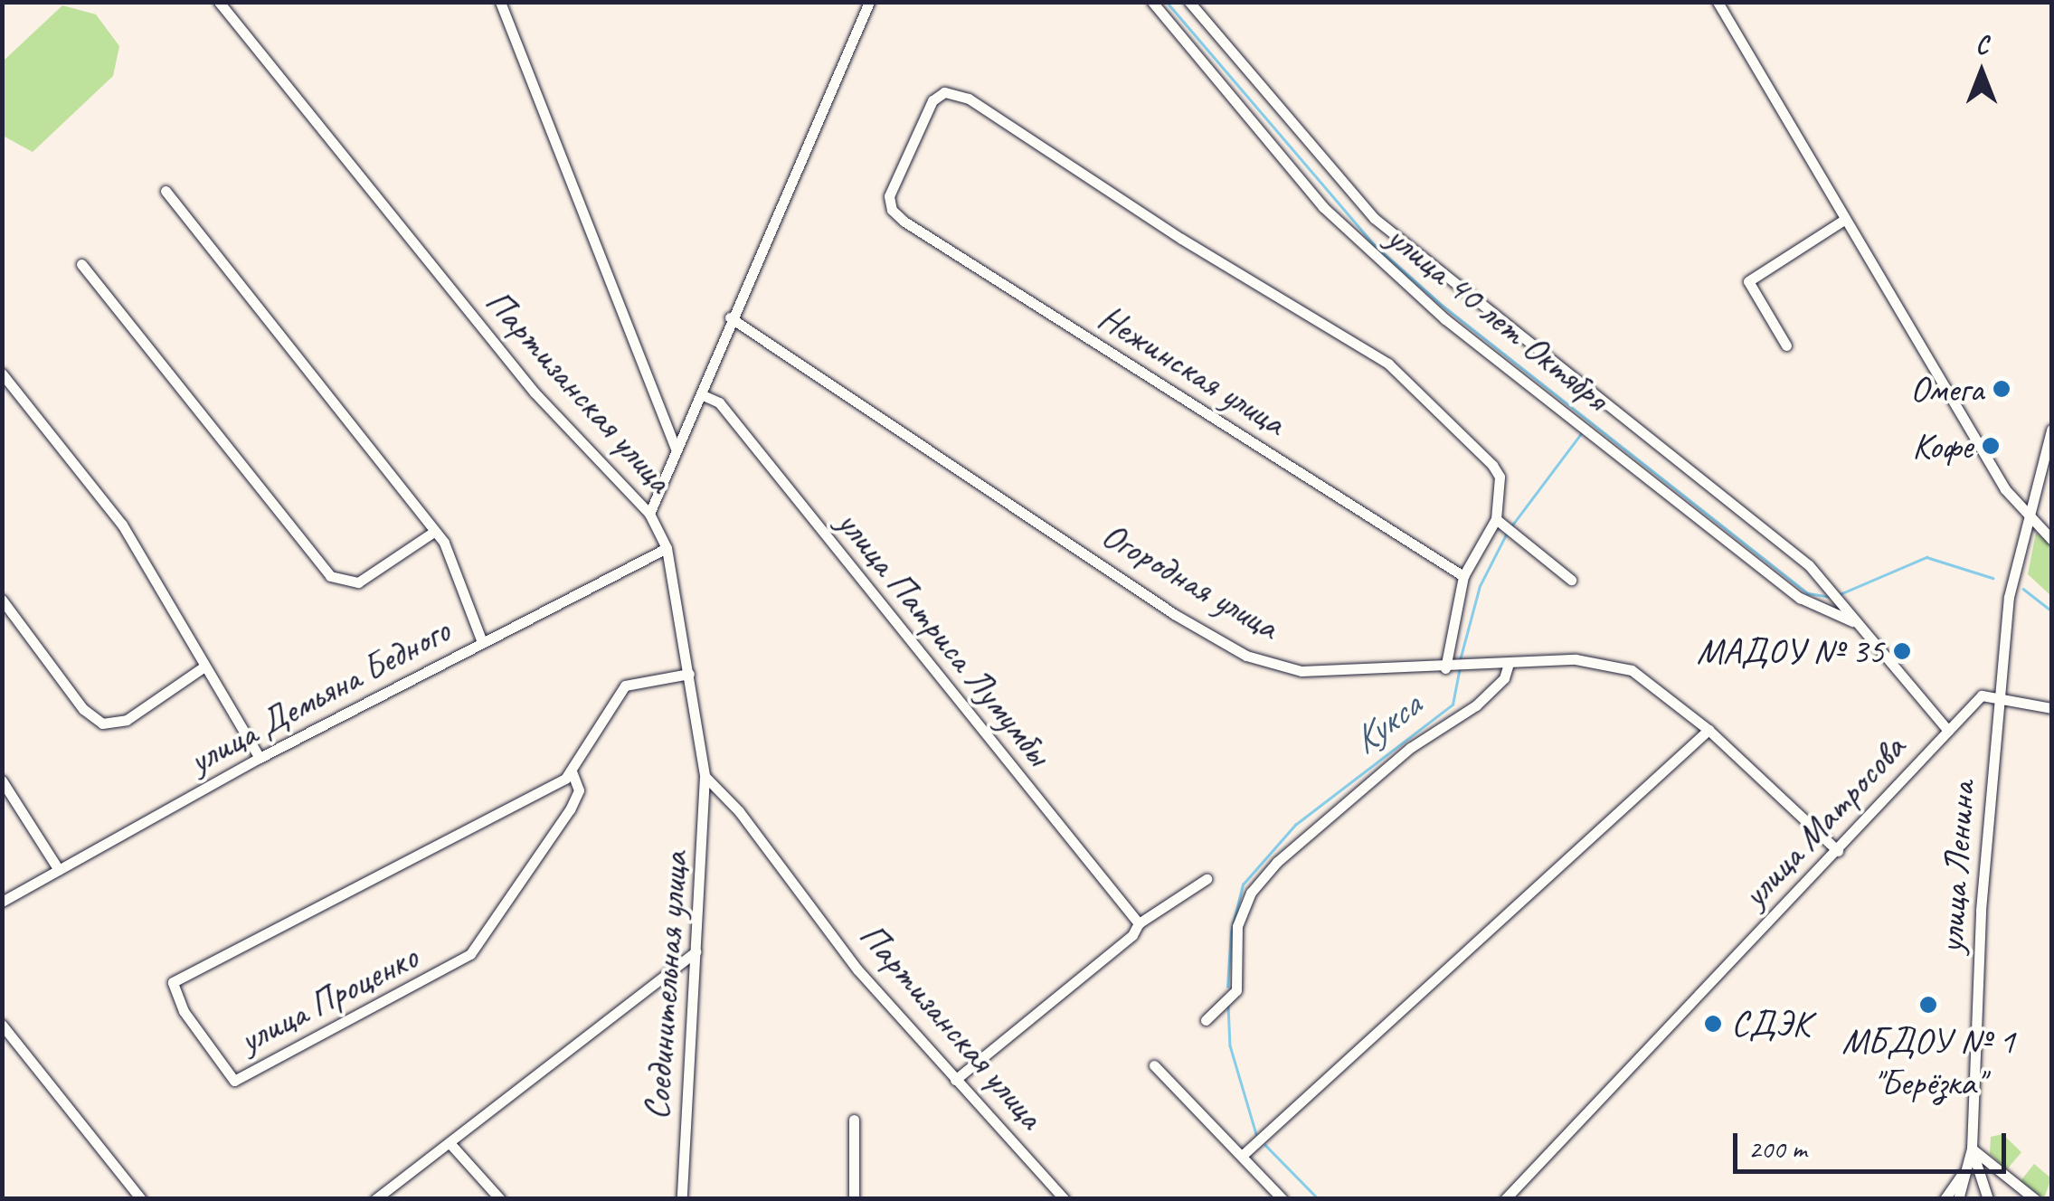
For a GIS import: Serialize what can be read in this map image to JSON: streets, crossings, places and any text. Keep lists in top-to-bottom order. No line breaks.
{"streets":{"street":["улица 40 лет Октября","Нежинская улица","Партизанская улица","Огородная улица","улица Патриса Лумумбы","улица Демьяна Бедного","улица Матросова","улица Ленина","Соединительная улица","улица Проценко"]},"crossings":[["улица 40 лет Октября","улица Матросова"],["Партизанская улица","улица Демьяна Бедного"],["Партизанская улица","Соединительная улица"],["Партизанская улица","улица Проценко"],["Огородная улица","улица Матросова"],["улица Матросова","улица Ленина"]],"water":["Кукса"],"places":["Омега","Кофе","МАДОУ № 35","МБДОУ № 1 \"Берёзка\"","СДЭК"],"scale_bar":"200 m","north":"top"}
